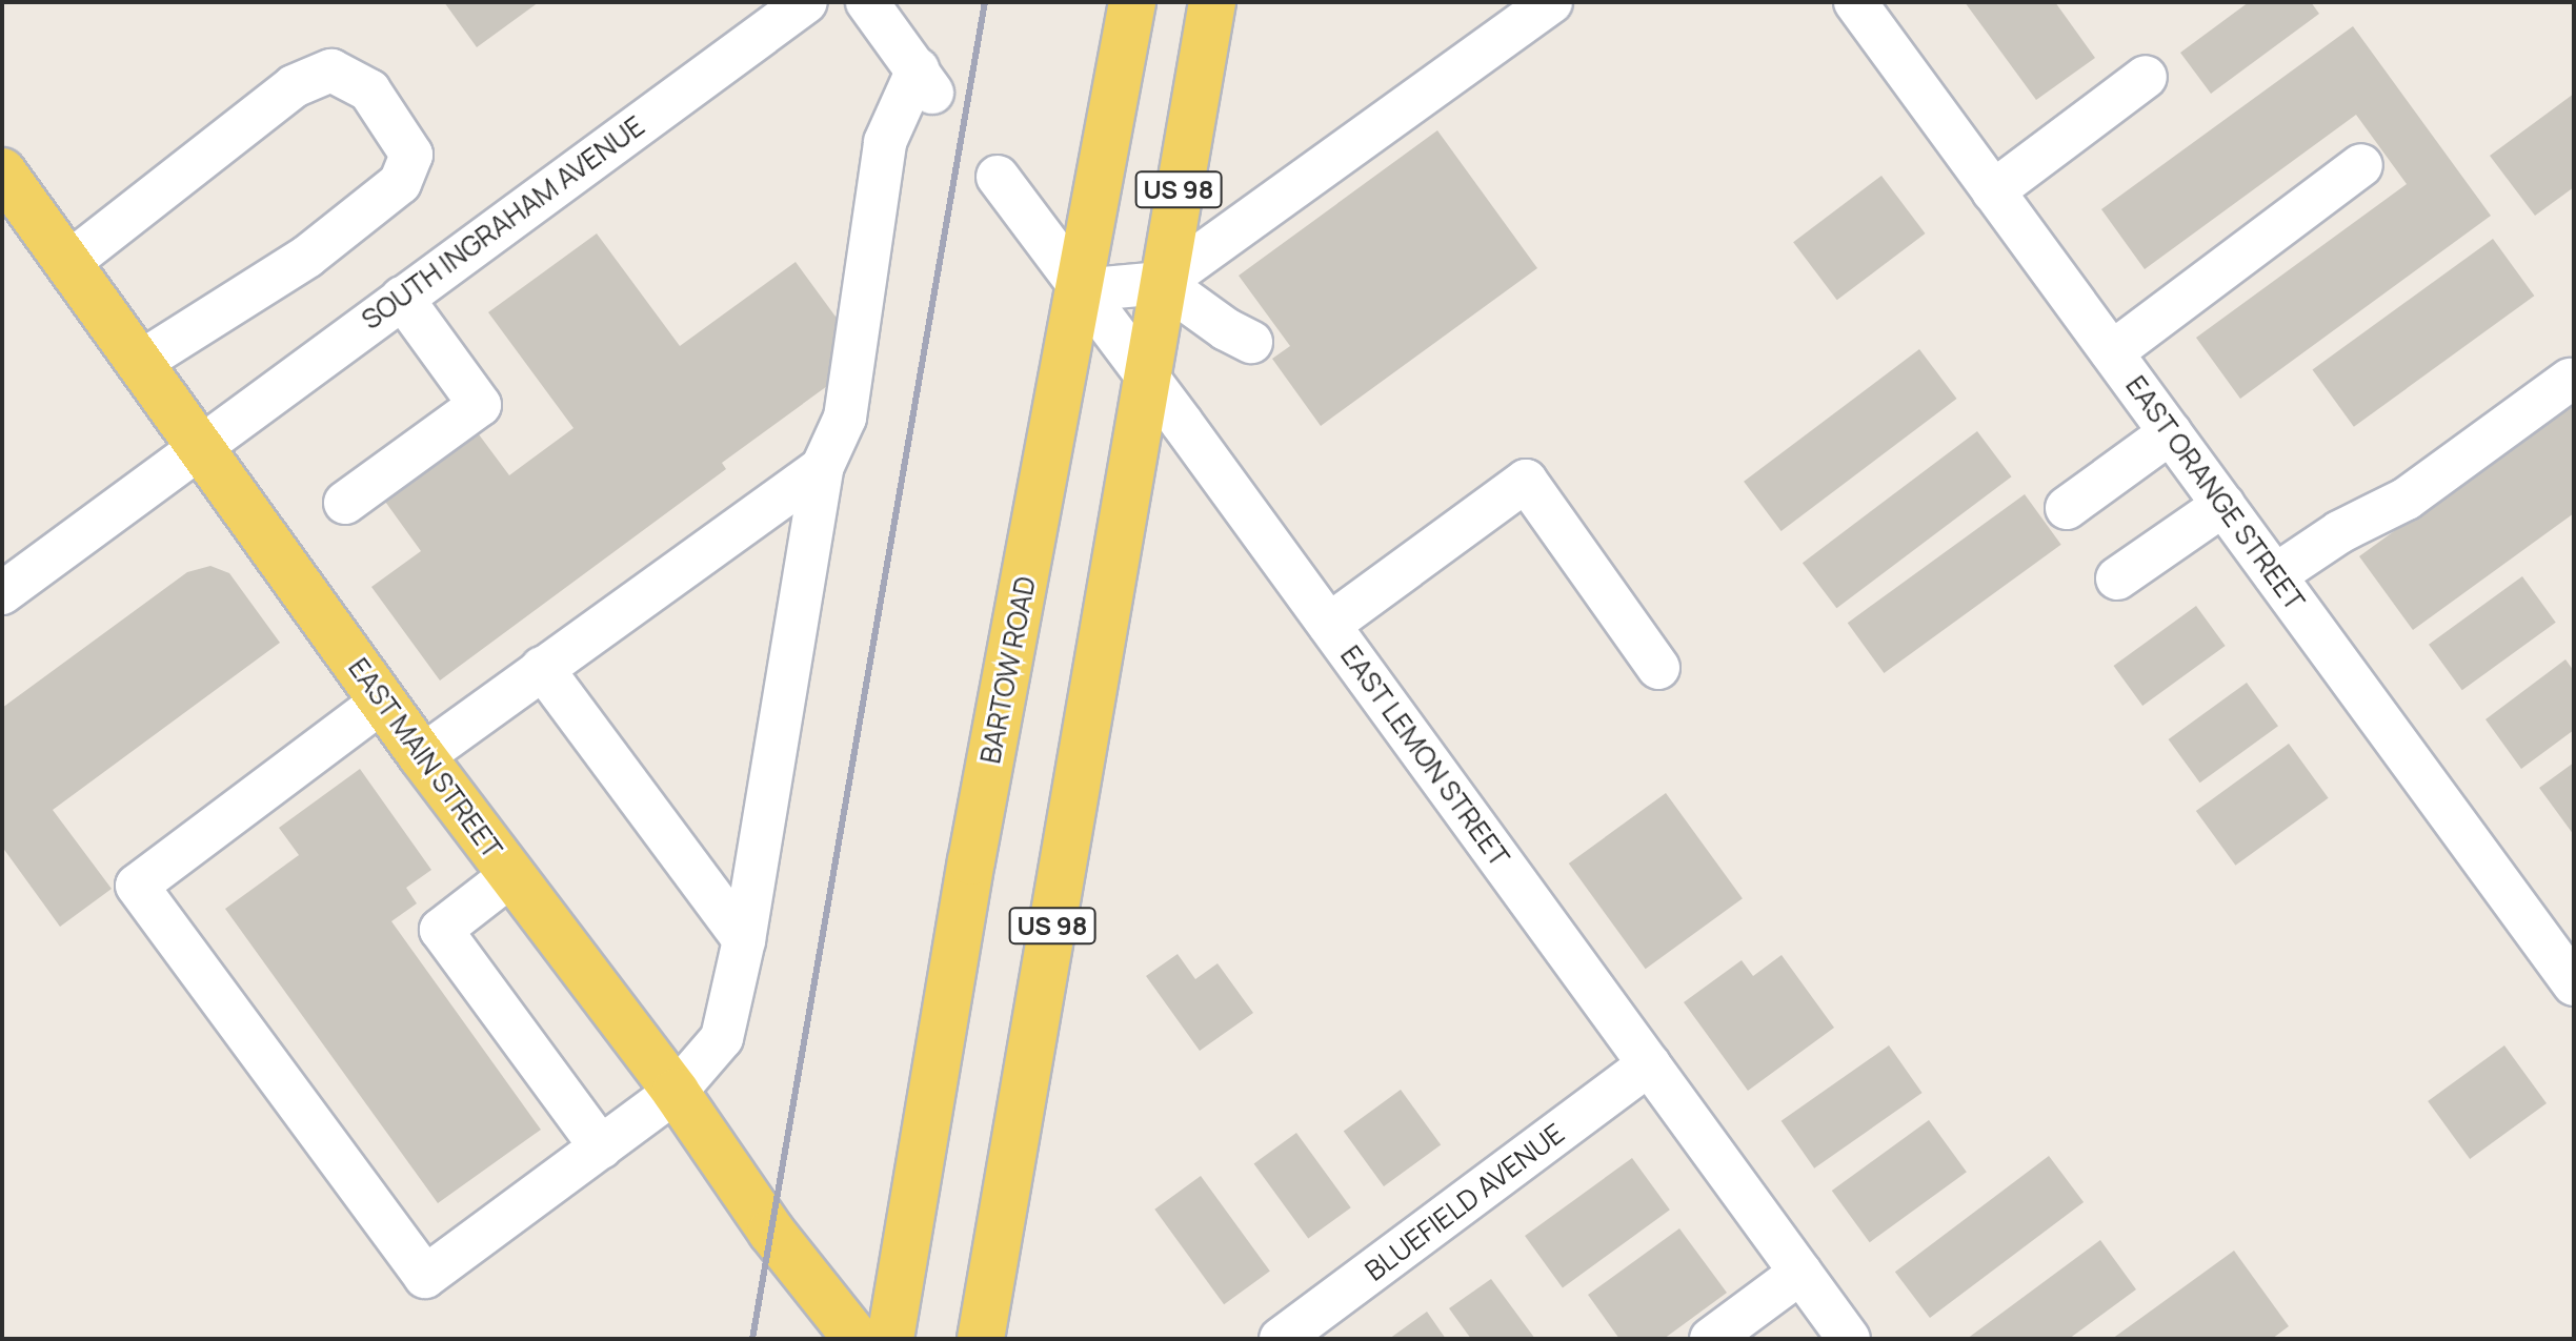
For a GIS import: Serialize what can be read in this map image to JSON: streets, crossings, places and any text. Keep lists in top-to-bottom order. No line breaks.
{"streets":{"main road":["US 98","BARTOW ROAD","EAST MAIN STREET"],"street":["SOUTH INGRAHAM AVENUE","EAST ORANGE STREET","EAST LEMON STREET","BLUEFIELD AVENUE"]},"crossings":[["US 98","EAST LEMON STREET"],["SOUTH INGRAHAM AVENUE","EAST MAIN STREET"],["BARTOW ROAD","EAST LEMON STREET"],["EAST LEMON STREET","BLUEFIELD AVENUE"]]}
